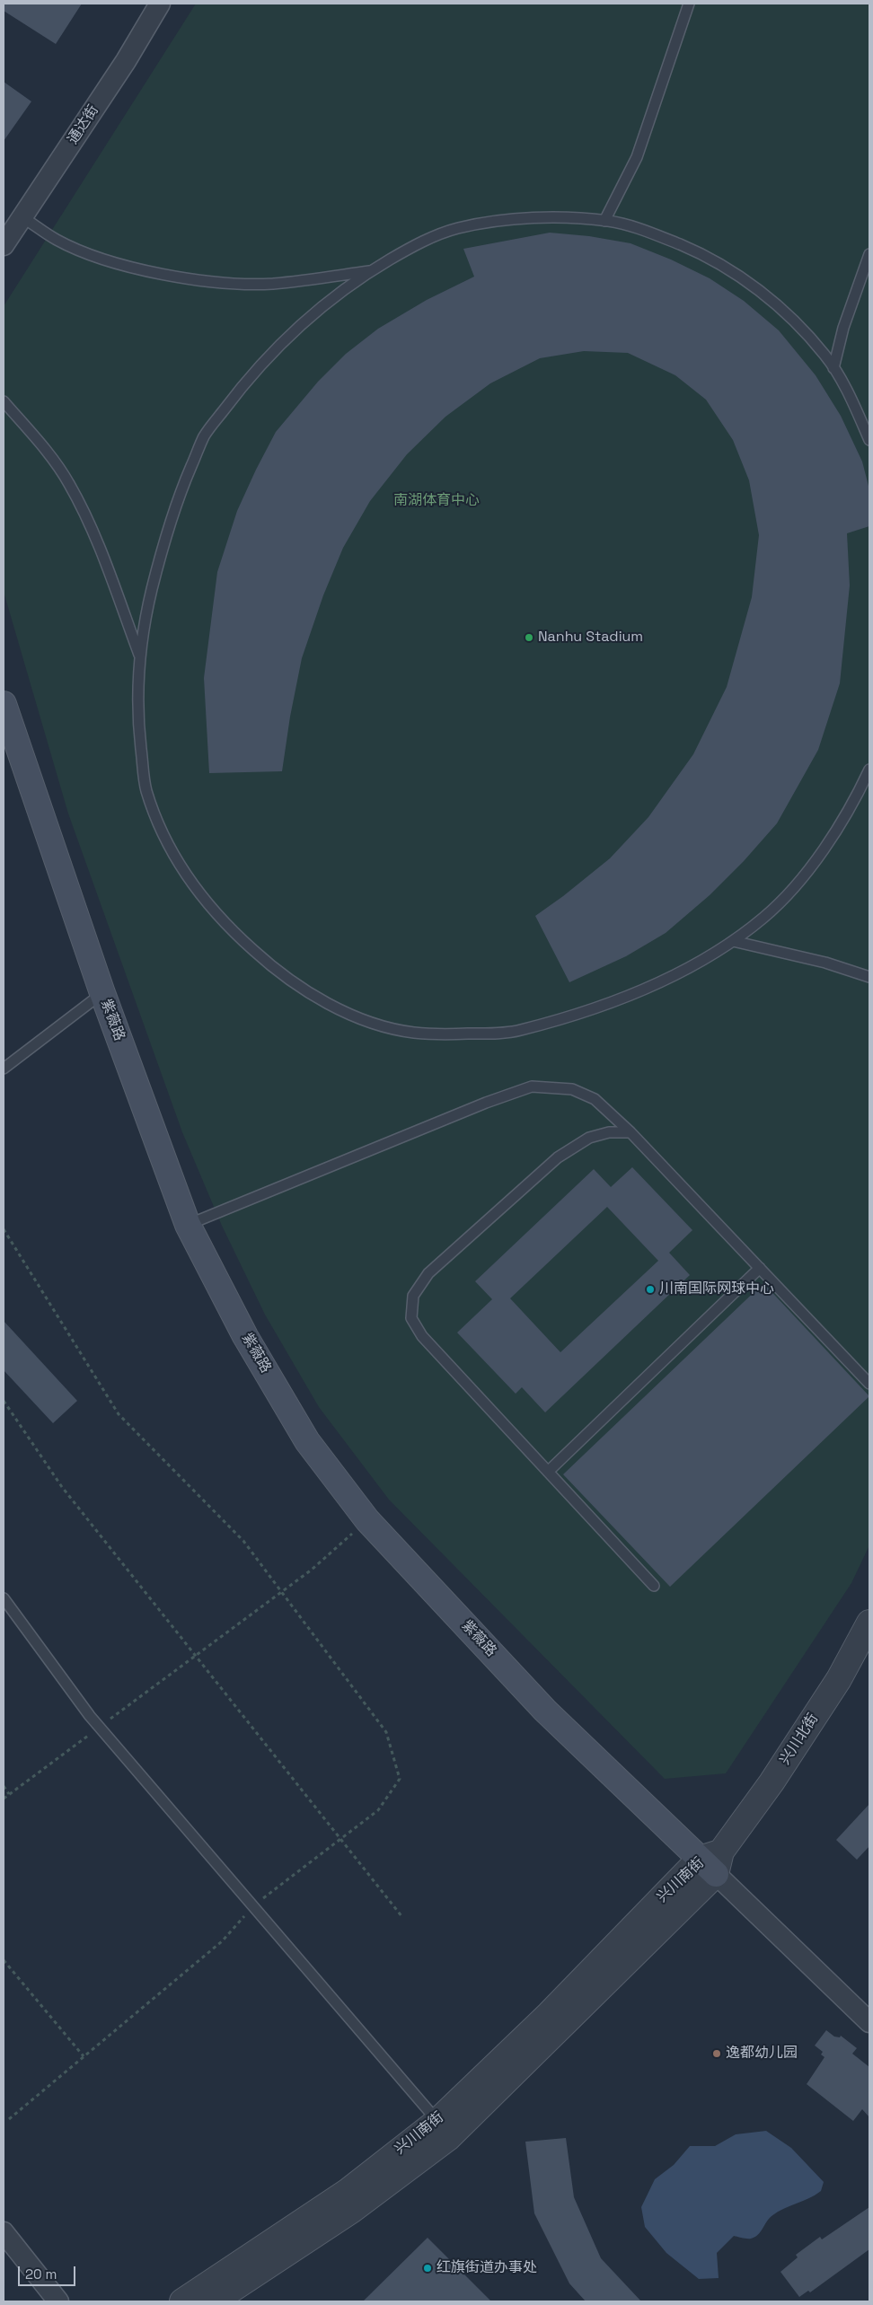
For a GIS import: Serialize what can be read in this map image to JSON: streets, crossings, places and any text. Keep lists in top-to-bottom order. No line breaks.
{"streets":{"main road":["紫薇路"],"street":["通达街","兴川北街","兴川南街"]},"crossings":[["紫薇路","兴川北街"],["紫薇路","兴川南街"],["兴川北街","兴川南街"]],"parks":["南湖体育中心"],"places":["Nanhu Stadium","川南国际网球中心","逸都幼儿园","红旗街道办事处"],"scale_bar":"20 m"}
